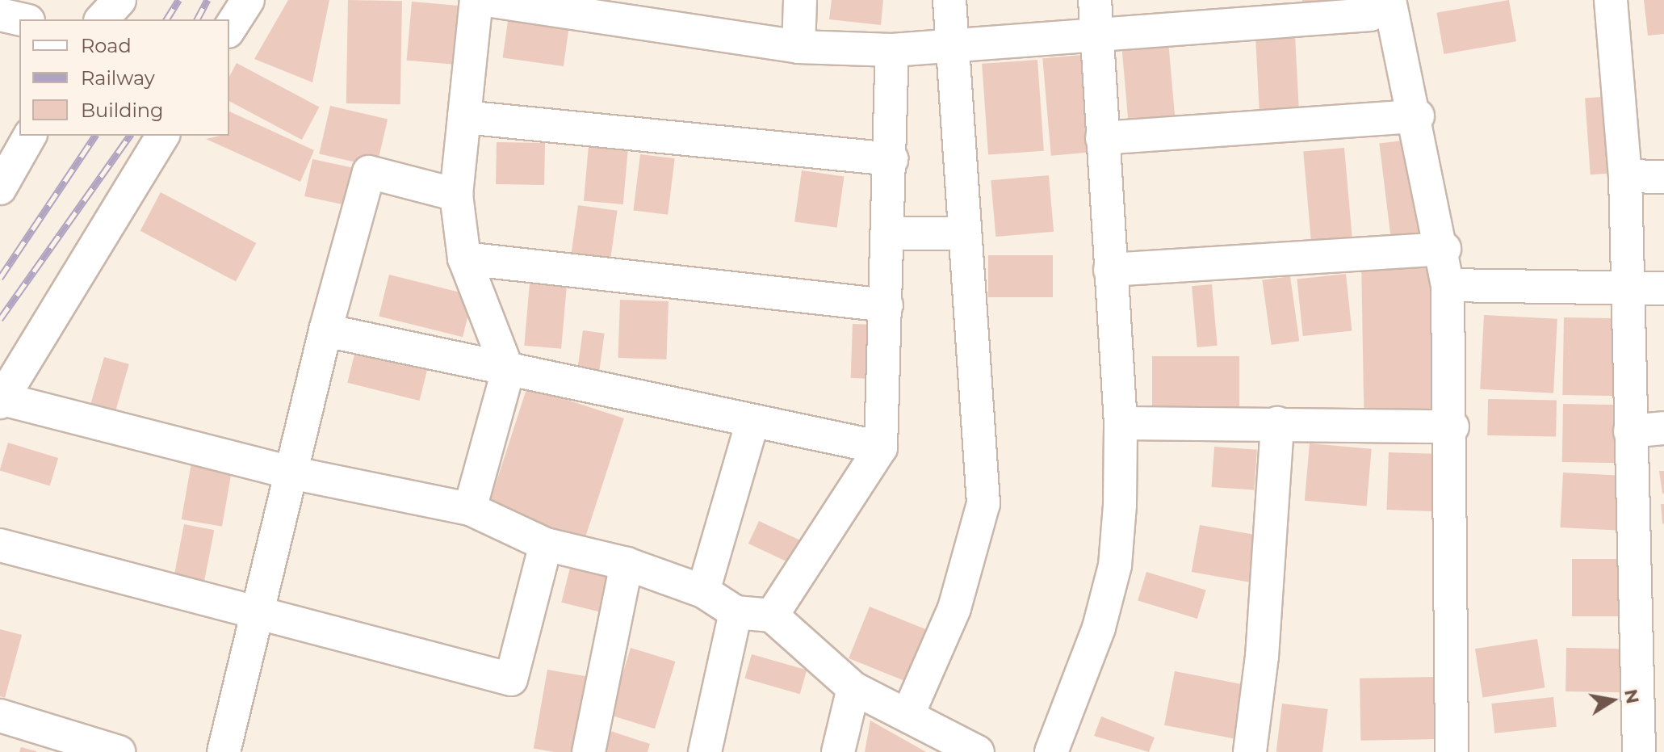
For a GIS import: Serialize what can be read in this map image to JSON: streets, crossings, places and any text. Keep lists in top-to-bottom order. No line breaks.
{"legend":["Road","Railway","Building"],"north":"right"}
